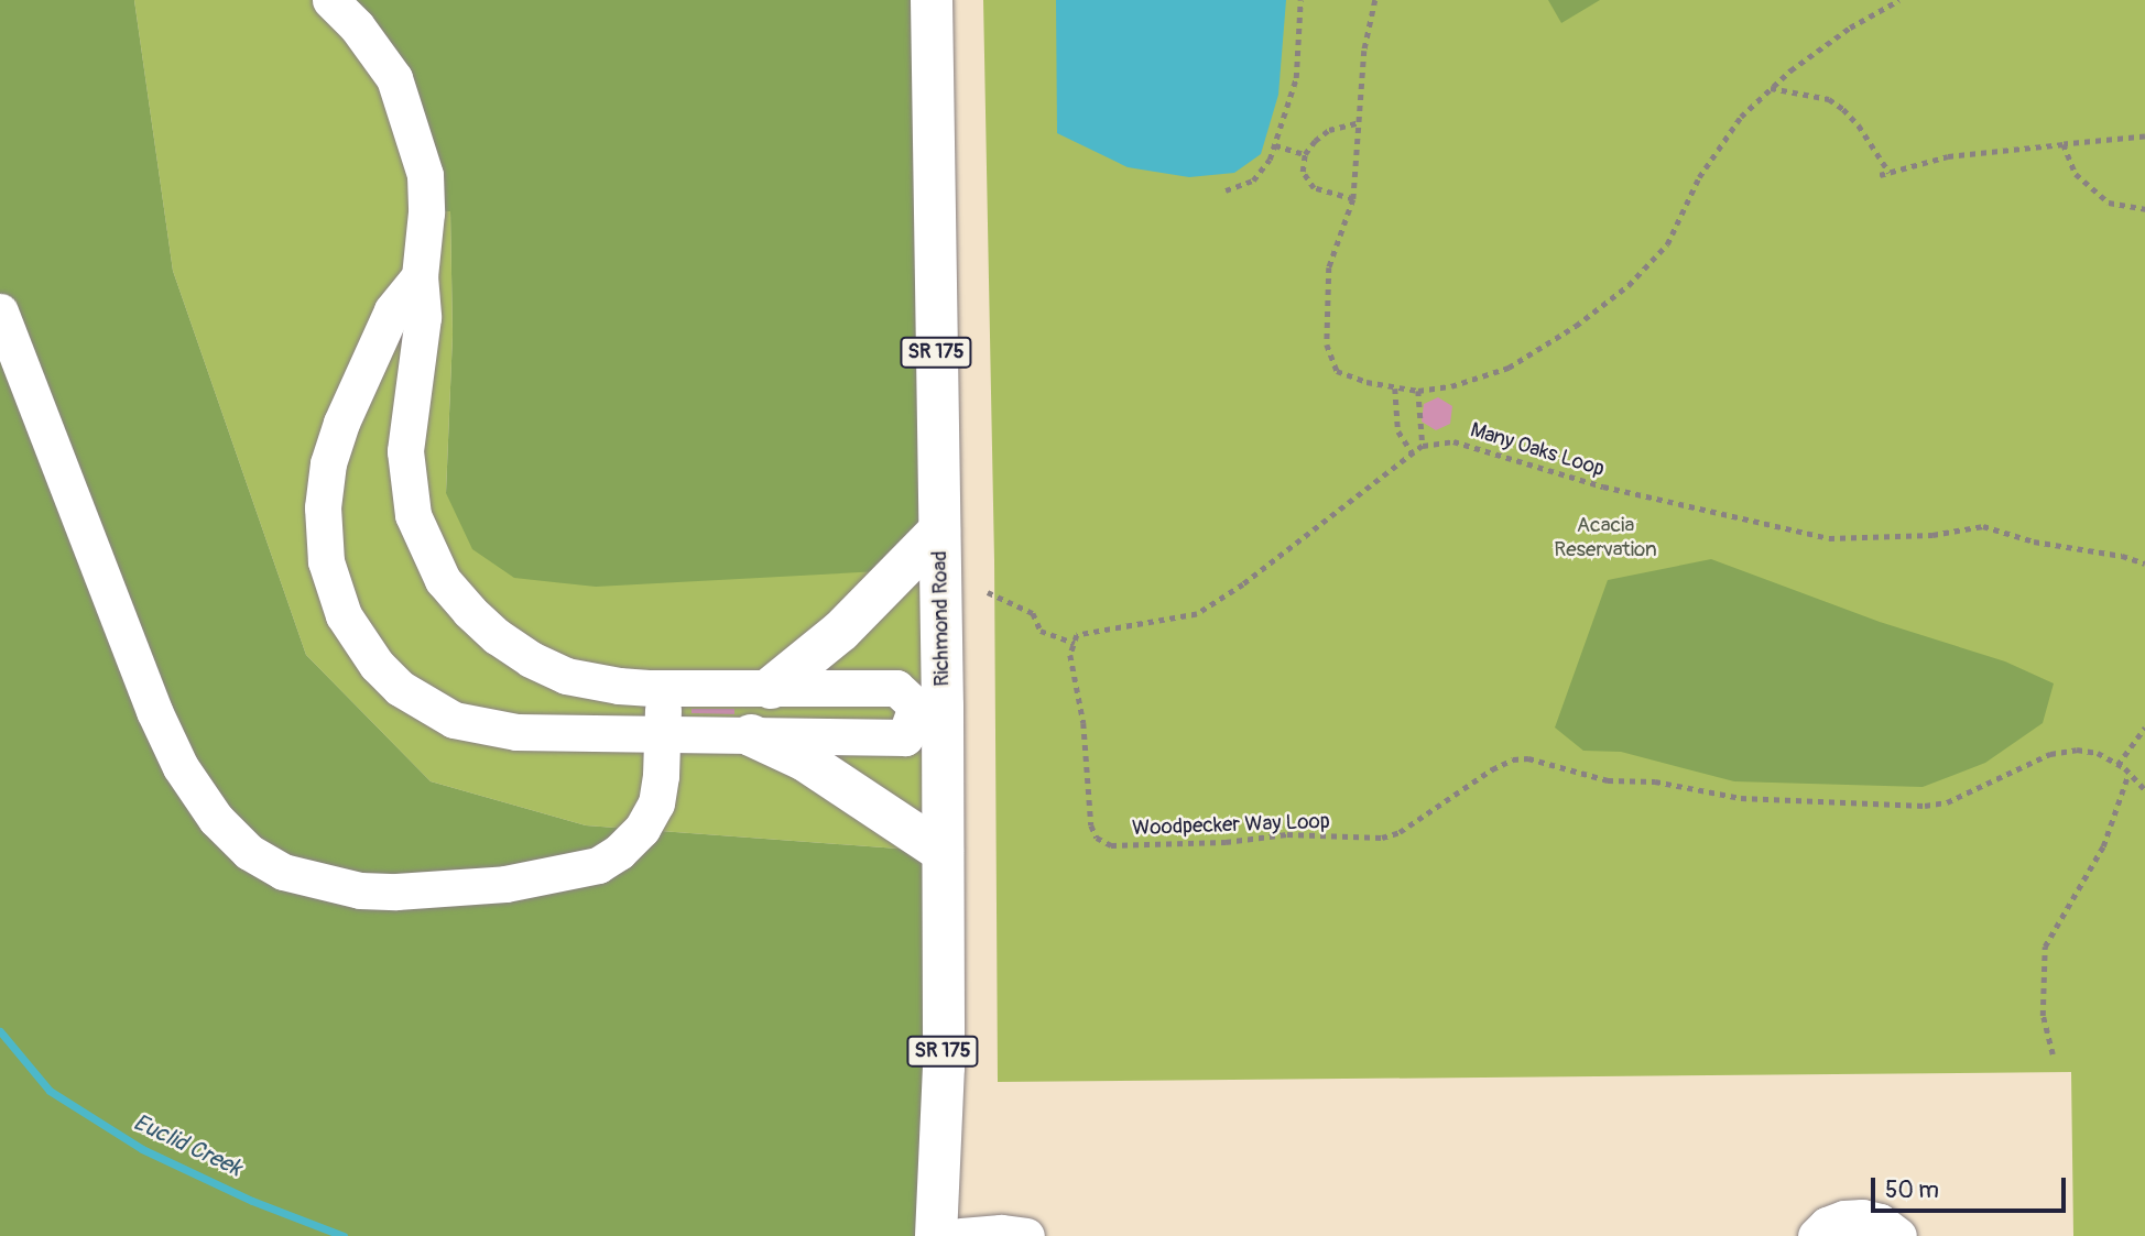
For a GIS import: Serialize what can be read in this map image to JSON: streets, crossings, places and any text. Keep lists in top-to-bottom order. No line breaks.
{"streets":{"main road":["SR 175","Richmond Road"],"path":["Many Oaks Loop","Woodpecker Way Loop"]},"water":["Euclid Creek"],"parks":["Acacia Reservation"],"scale_bar":"50 m"}
